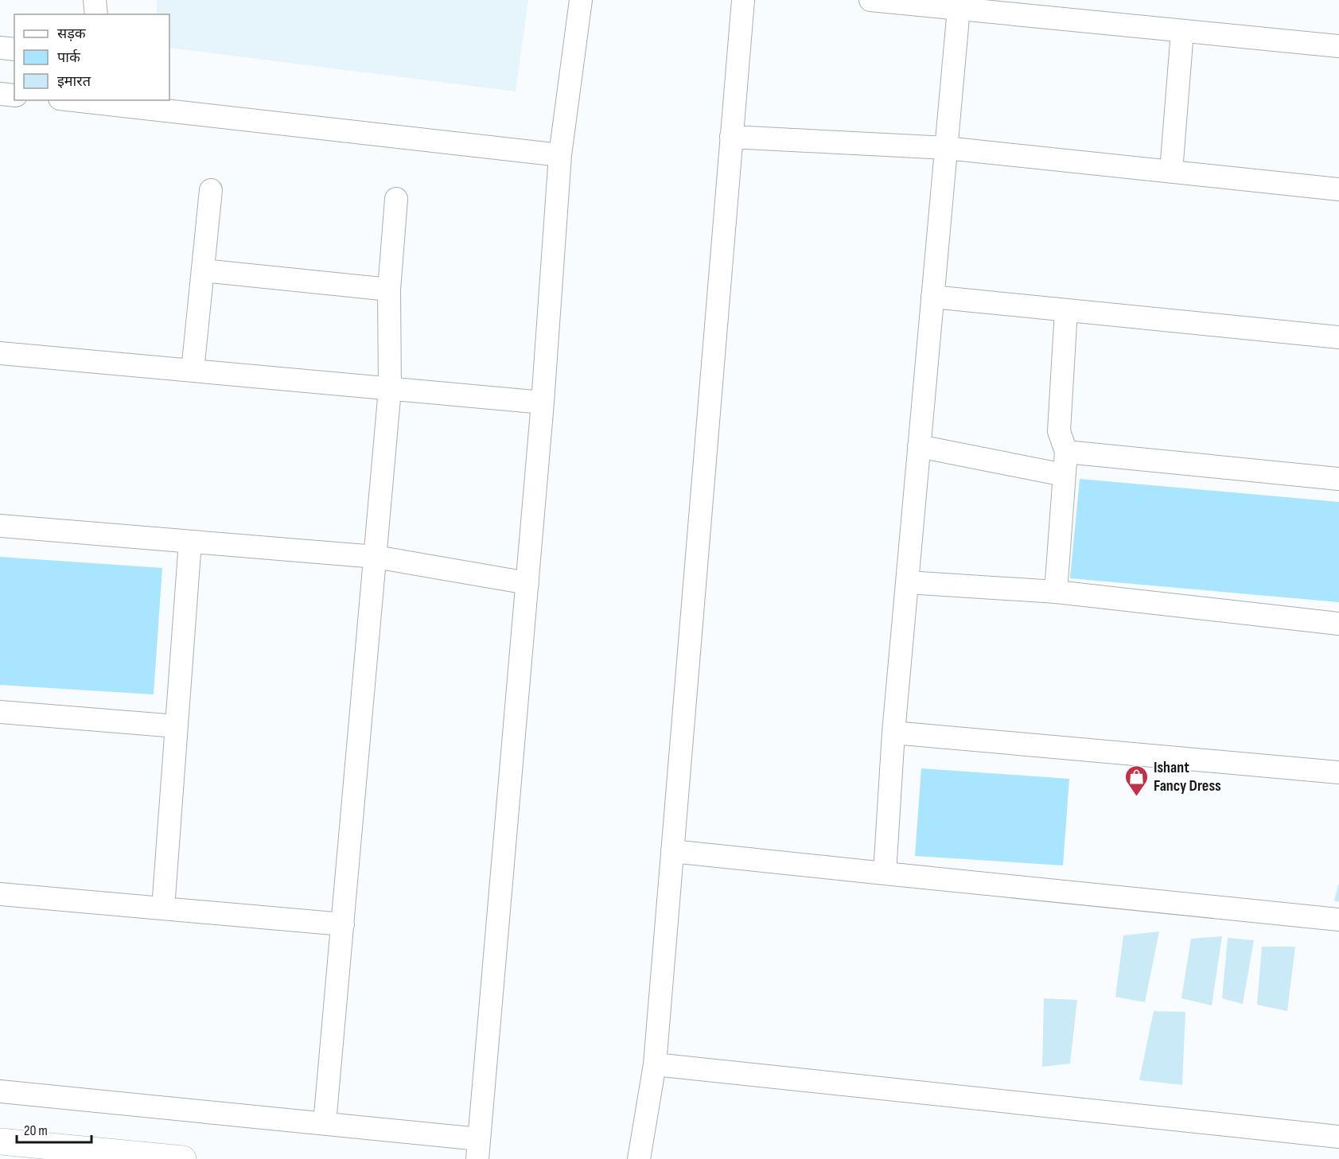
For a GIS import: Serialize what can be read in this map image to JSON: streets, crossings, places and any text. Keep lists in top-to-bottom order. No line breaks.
{"places":{"shop":["Ishant Fancy Dress"]},"legend":["सड़क","पार्क","इमारत"],"scale_bar":"20 m"}
